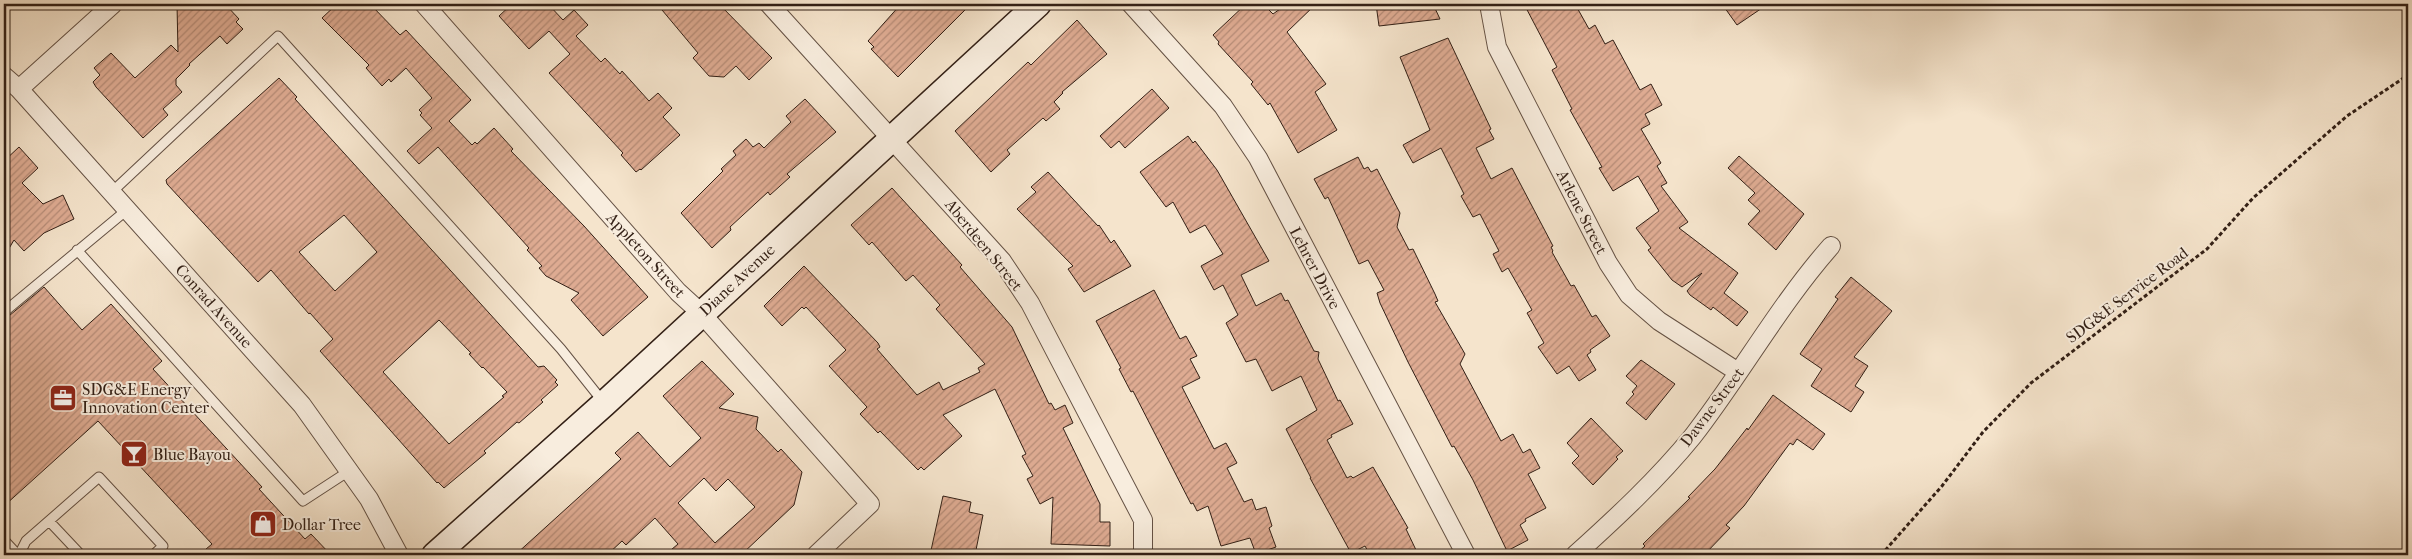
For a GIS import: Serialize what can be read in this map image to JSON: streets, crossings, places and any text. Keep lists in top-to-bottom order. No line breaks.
{"streets":{"street":["Arlene Street","Aberdeen Street","Appleton Street","Lehrer Drive","Diane Avenue","Conrad Avenue","Dawne Street"],"path":["SDG&E Service Road"]},"crossings":[["Arlene Street","Dawne Street"],["Aberdeen Street","Diane Avenue"],["Appleton Street","Diane Avenue"]],"places":{"office":["SDG&E Energy Innovation Center"],"bar":["Blue Bayou"],"shop":["Dollar Tree"]}}
